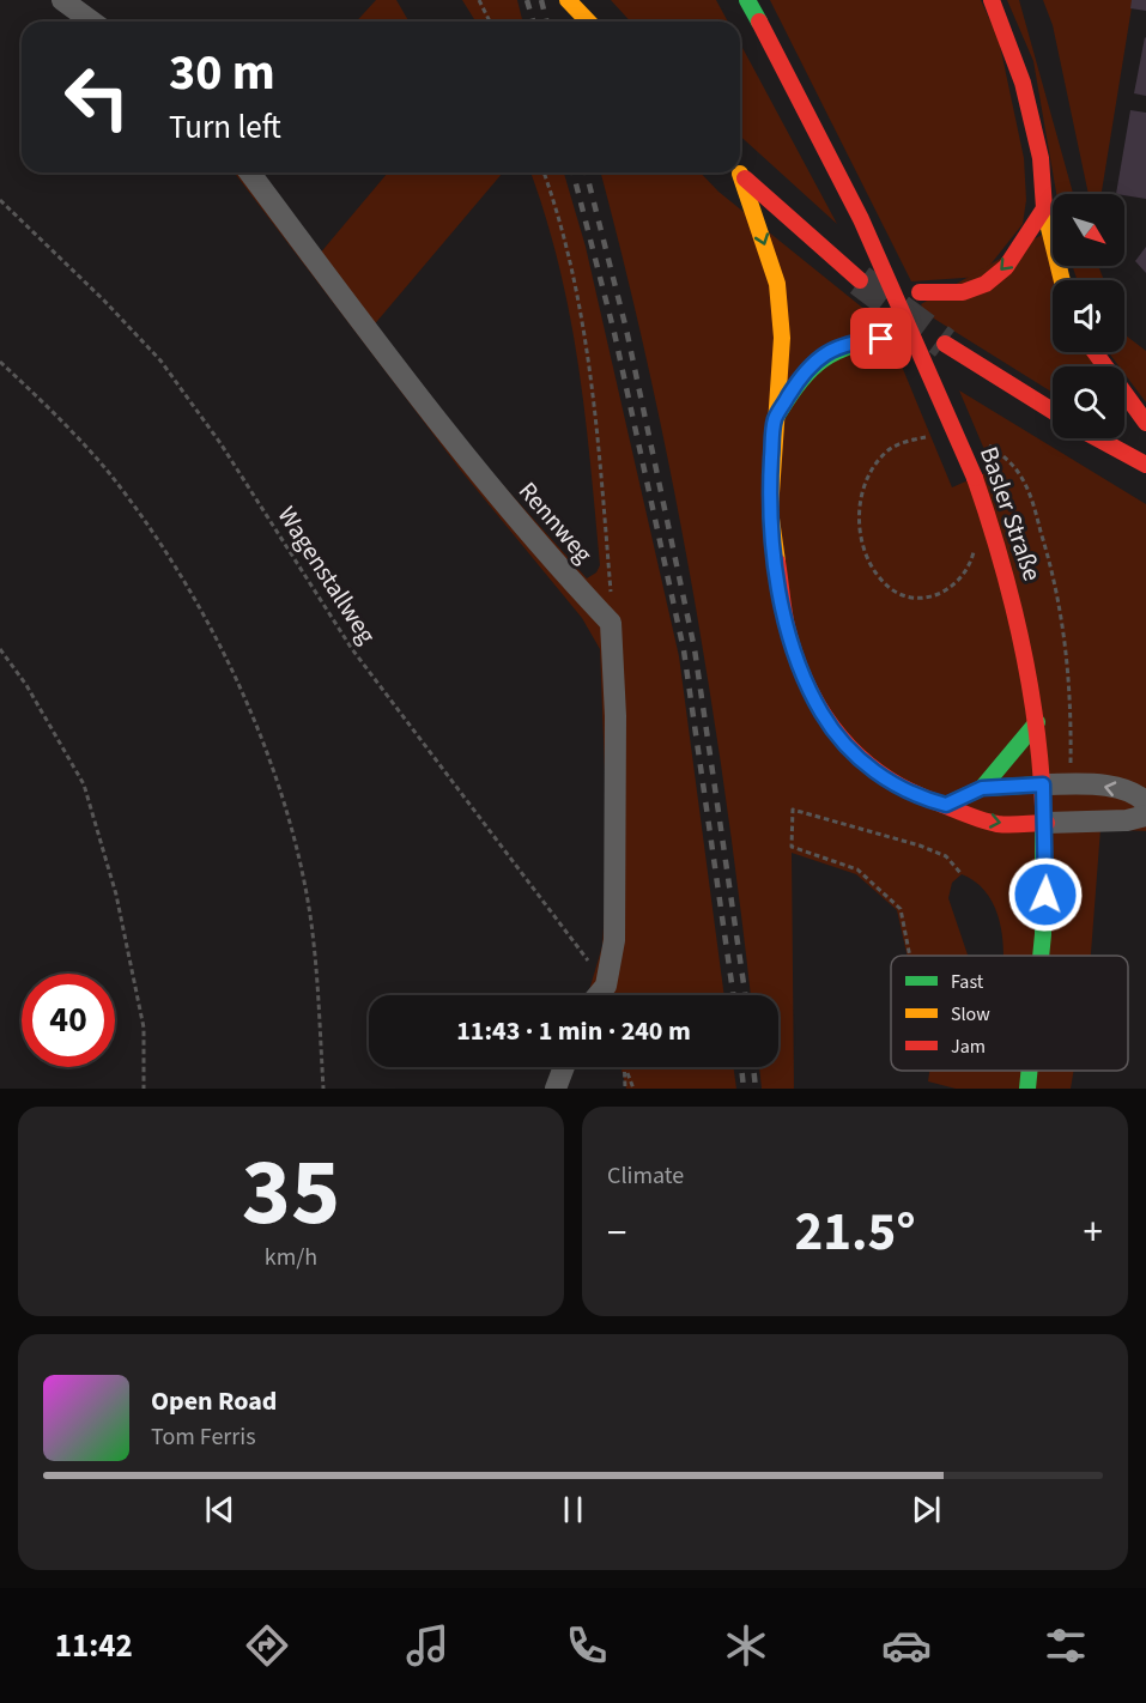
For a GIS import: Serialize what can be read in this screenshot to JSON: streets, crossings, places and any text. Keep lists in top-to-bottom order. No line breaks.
{"streets":{"main road":["Basler Straße"],"street":["Rennweg"],"path":["Wagenstallweg"]},"crossings":[["Rennweg","Wagenstallweg"]],"legend":["Fast","Slow","Jam"],"north":"bottom right","page":{"turn":["30 m","Turn left"],"limit":"40","trip":"11:43 · 1 min · 240 m","tile":[["35","km/h"],"Climate"],"heat":["−","21.5°","+"],"song":["Open Road","Tom Ferris"],"tabs":"11:42"}}
